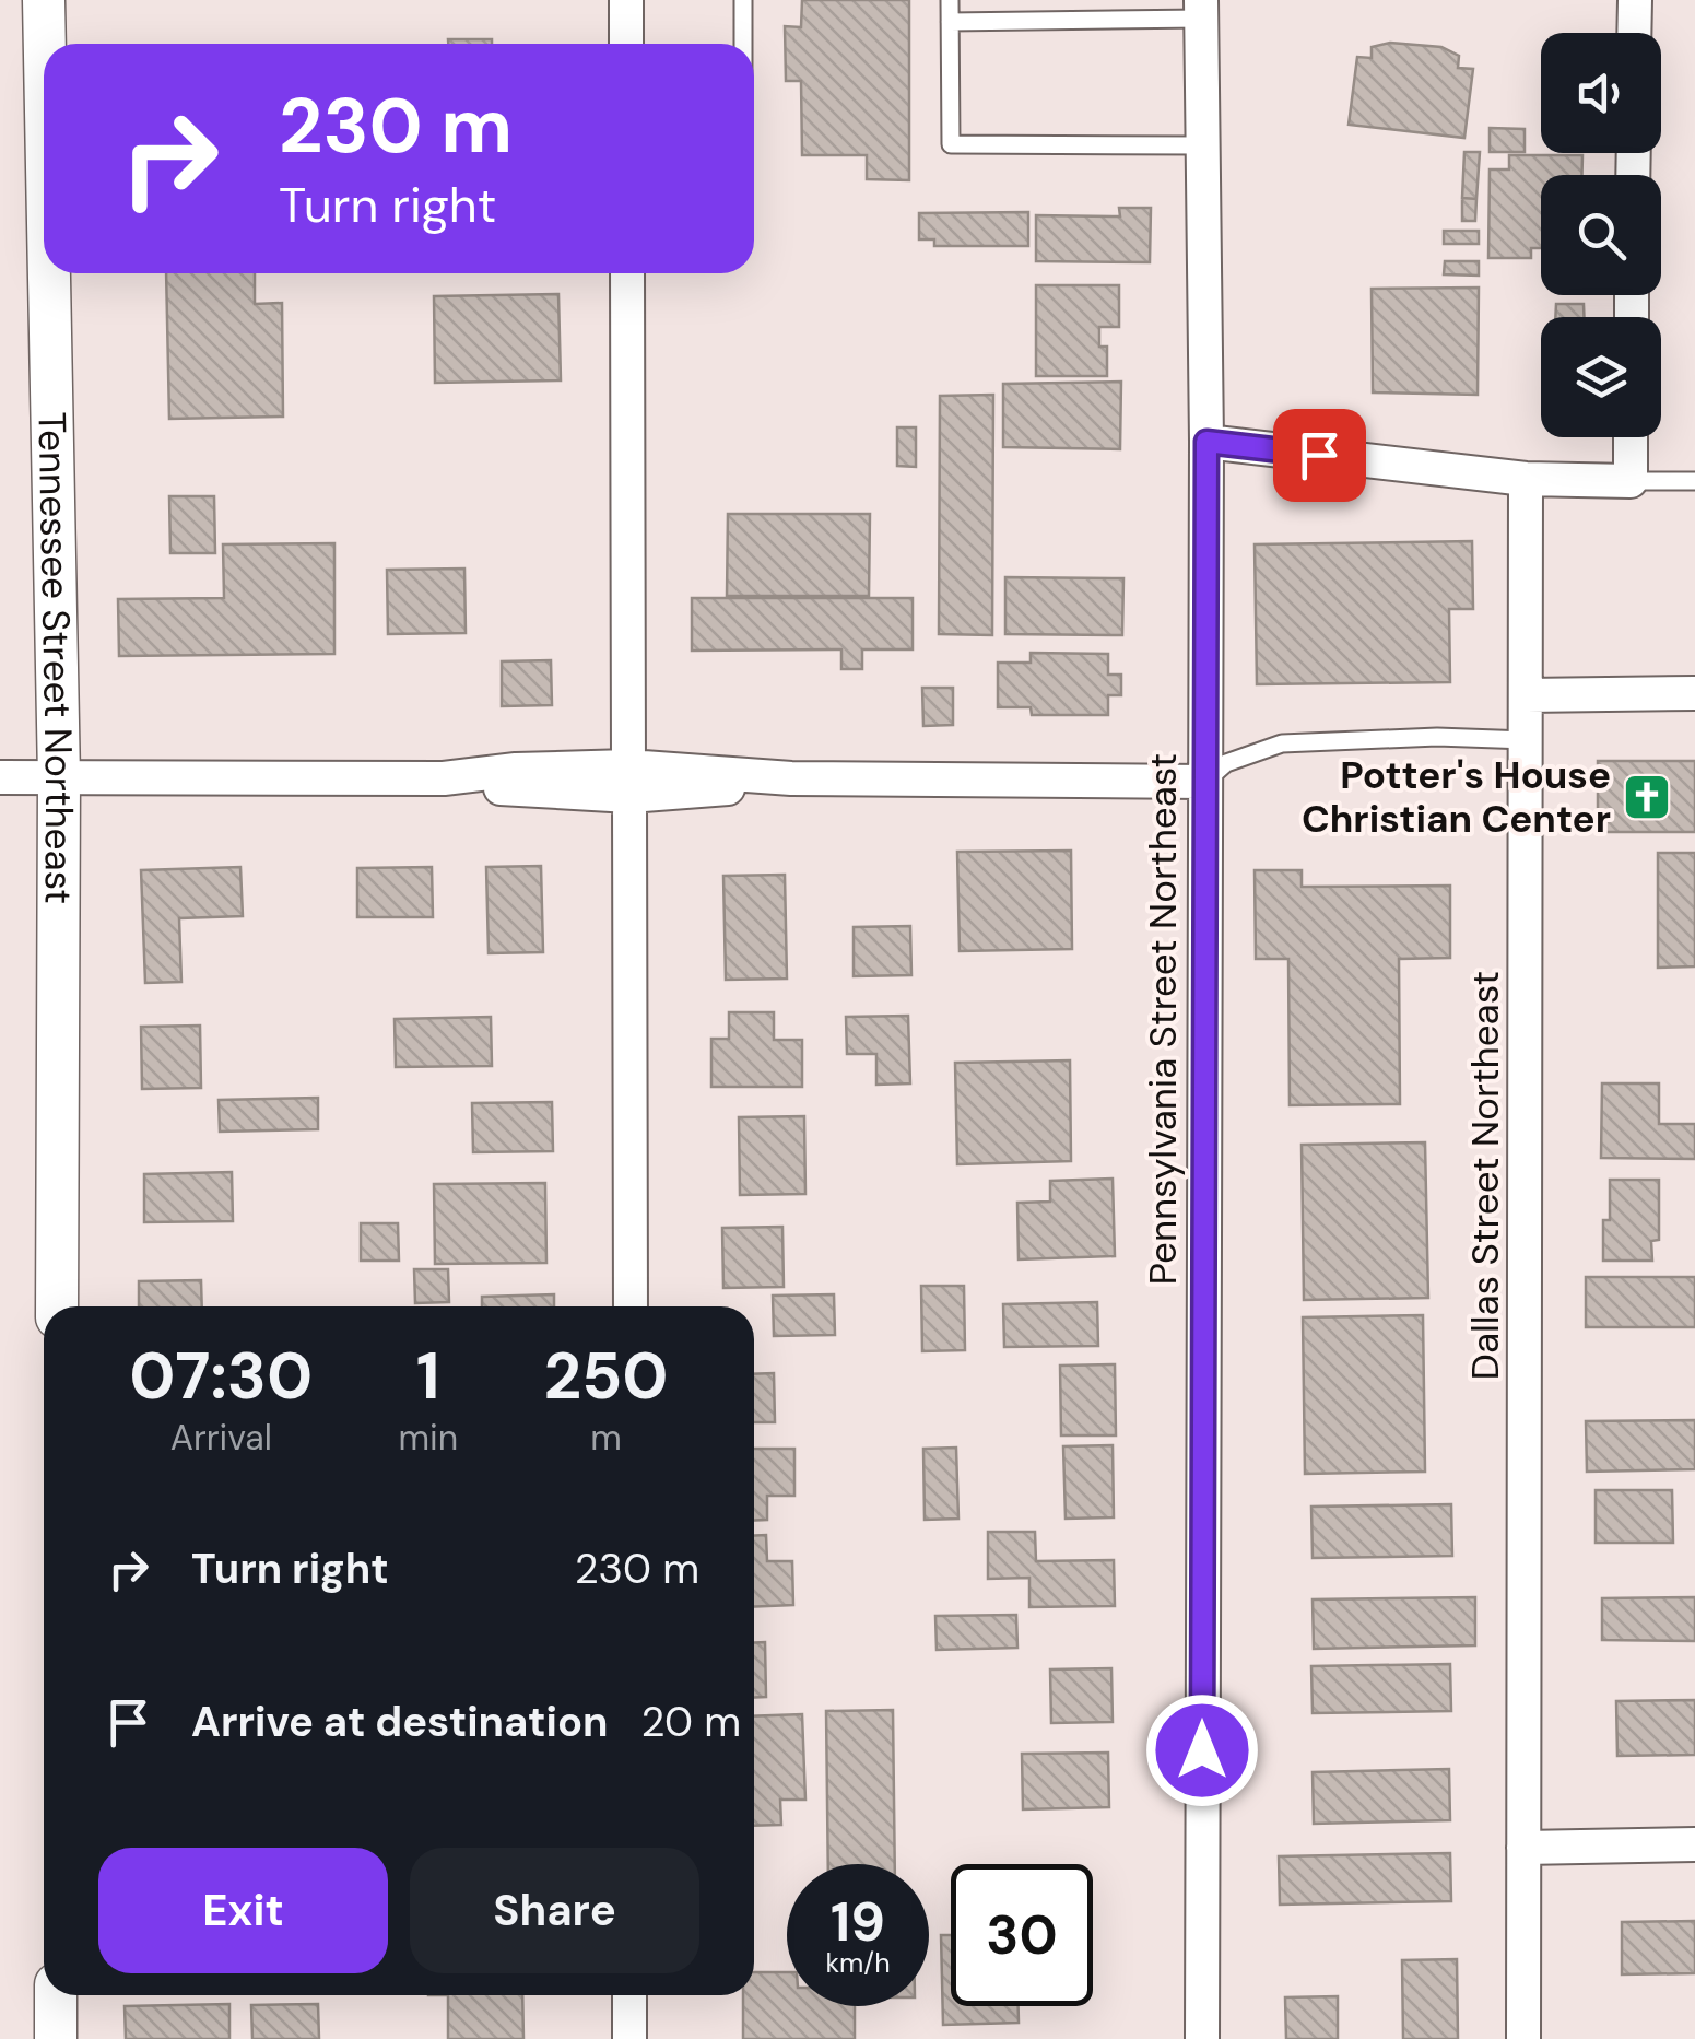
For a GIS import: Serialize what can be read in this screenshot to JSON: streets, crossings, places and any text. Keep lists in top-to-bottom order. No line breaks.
{"streets":{"street":["Tennessee Street Northeast","Pennsylvania Street Northeast","Dallas Street Northeast"]},"places":{"church":["Potter's House Christian Center"]},"page":{"turn":["230 m","Turn right"],"eta":["07:30","Arrival","1","min","250","m"],"list":[{"name":"Turn right","value":"230 m"},{"name":"Arrive at destination","value":"20 m"}],"buttons":["Exit","Share"],"speed":"19 km/h","limit":"30"}}
